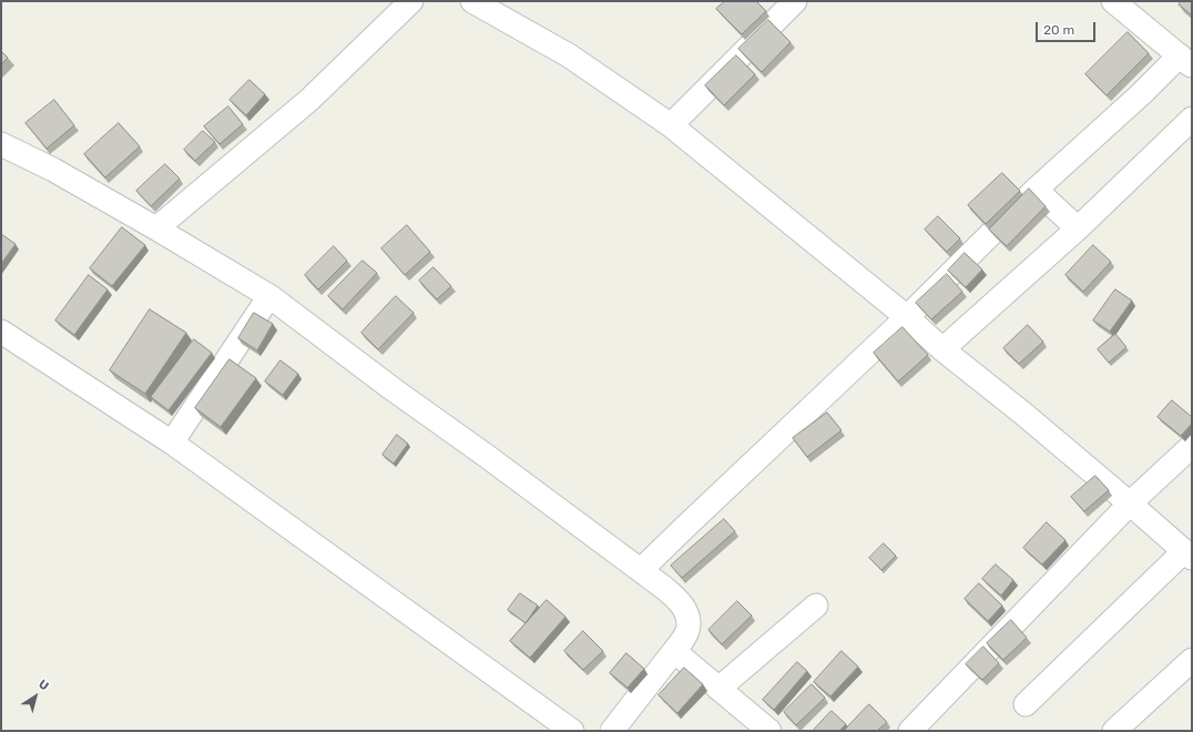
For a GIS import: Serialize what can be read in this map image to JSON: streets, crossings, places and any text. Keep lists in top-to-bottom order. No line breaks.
{"scale_bar":"20 m","north":"top right"}
